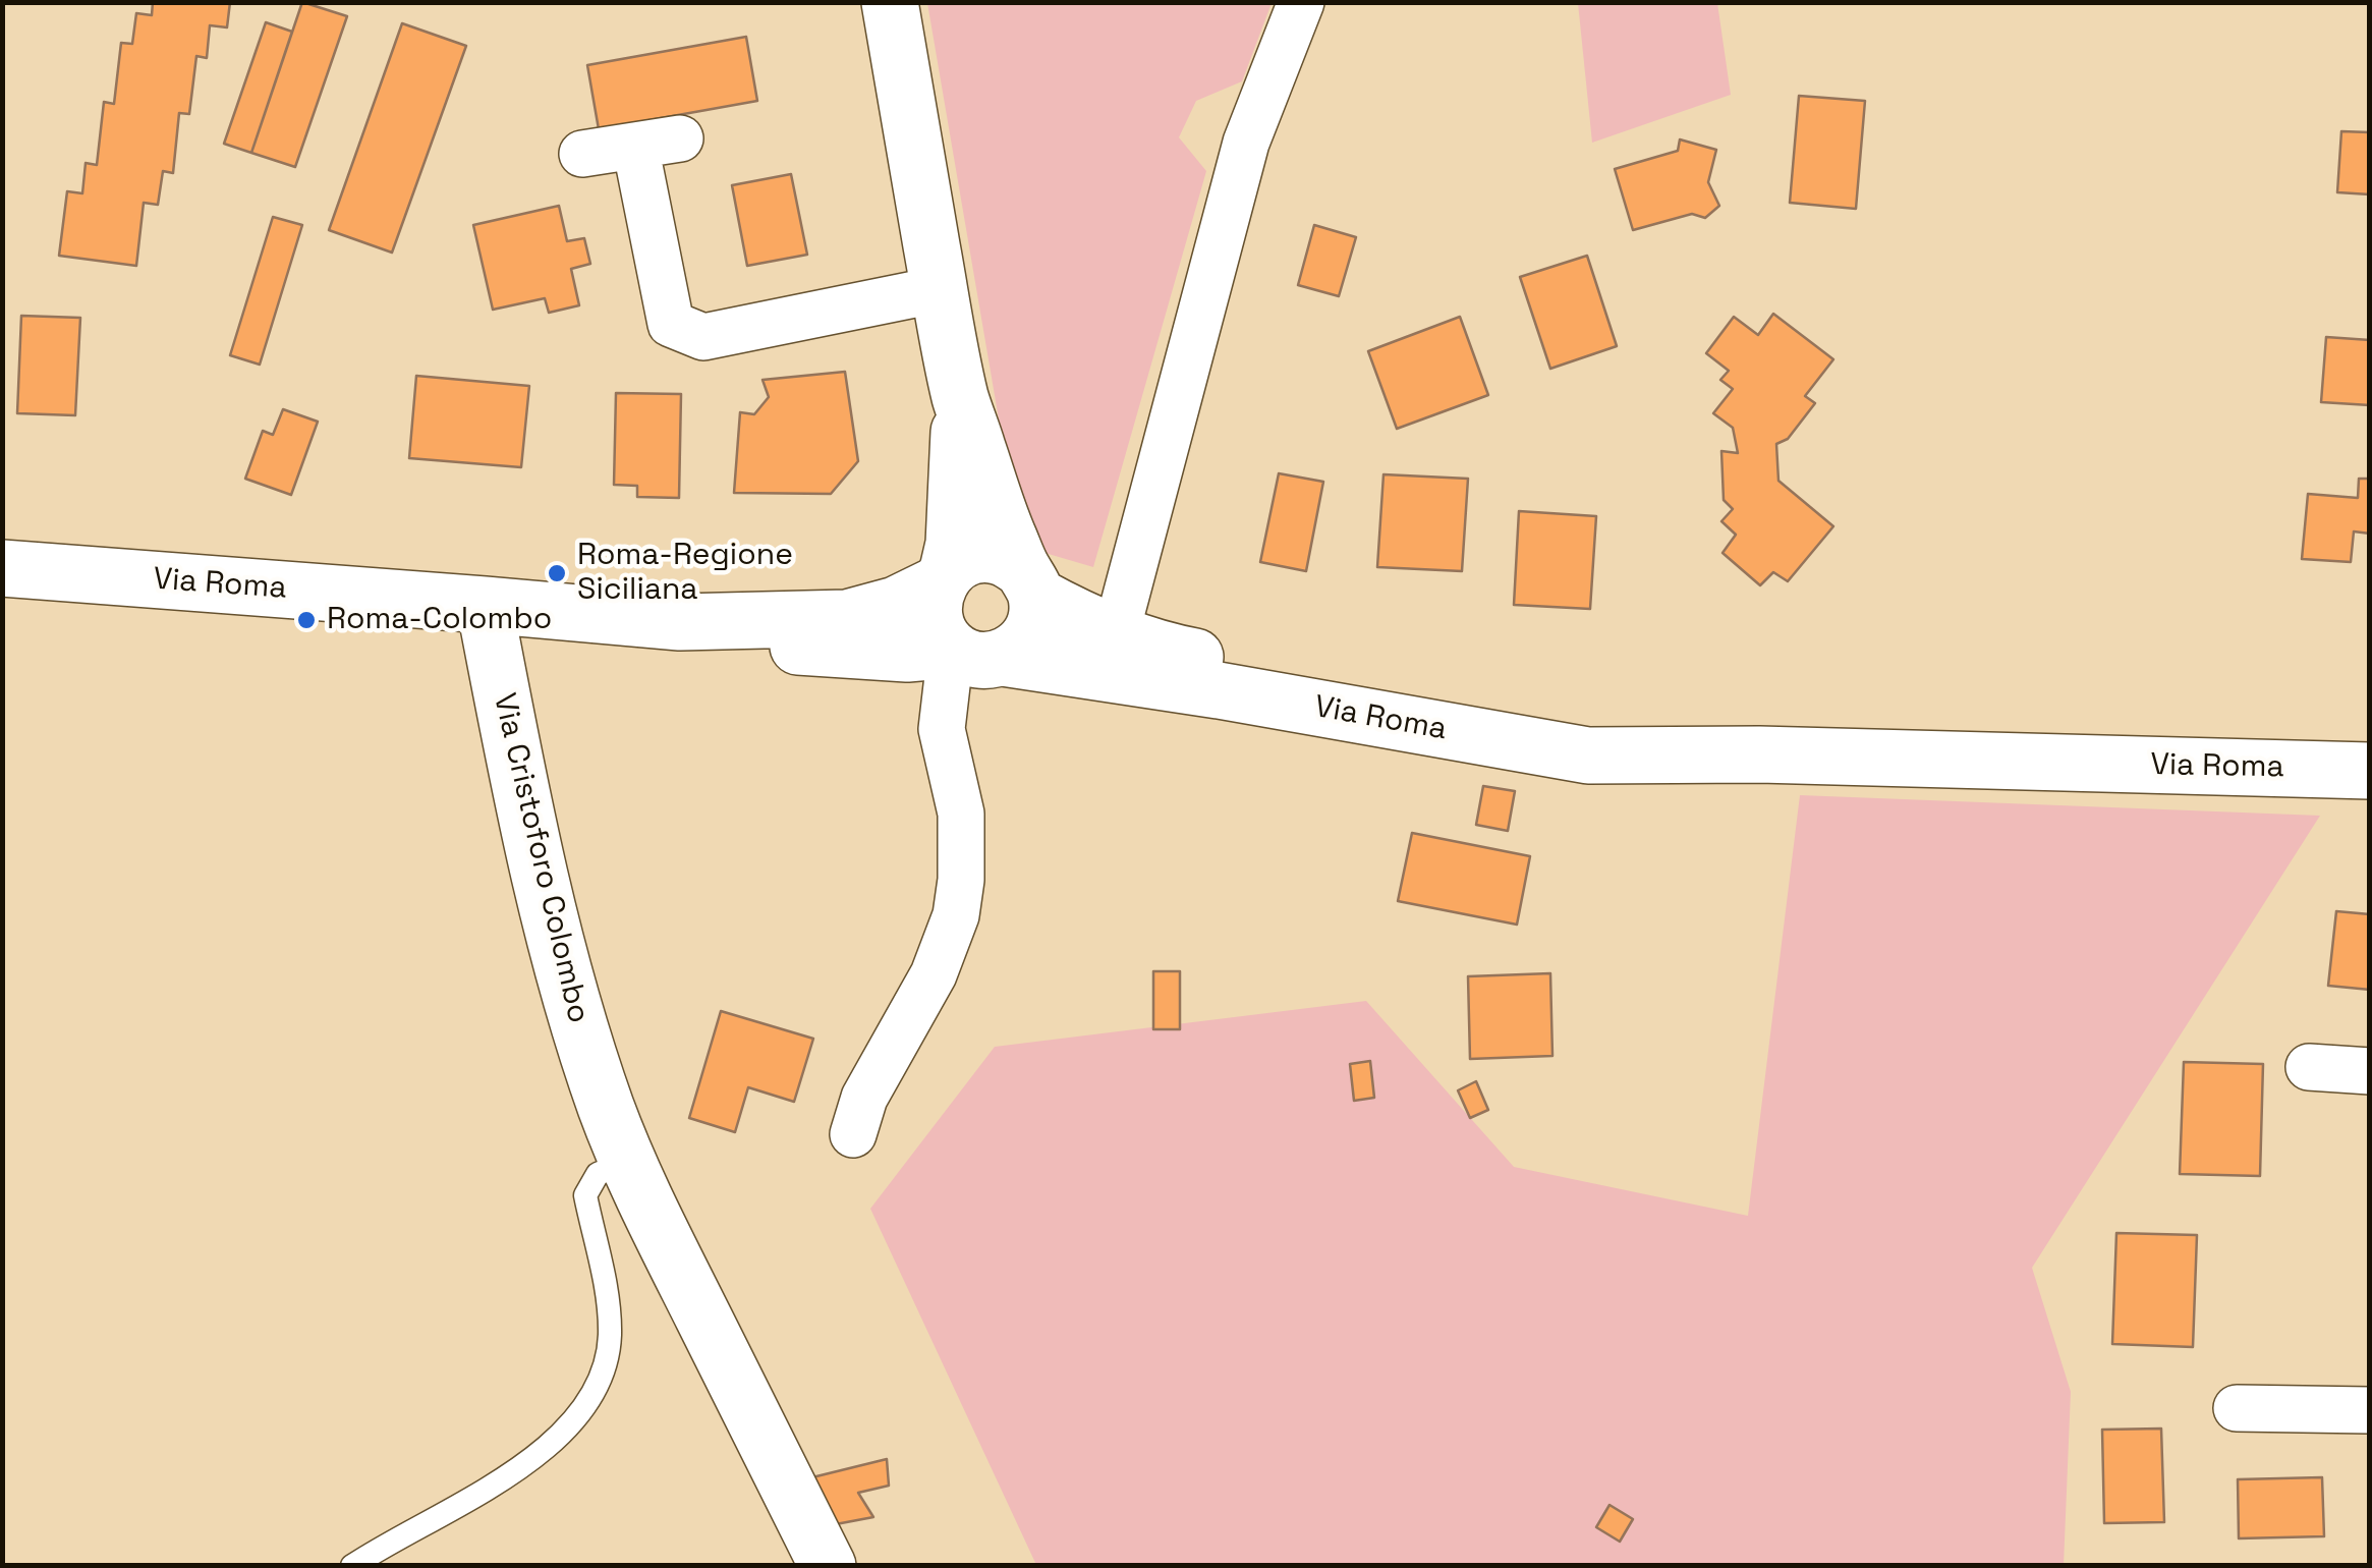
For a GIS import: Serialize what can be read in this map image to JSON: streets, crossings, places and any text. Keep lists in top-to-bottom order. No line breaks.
{"streets":{"street":["Via Roma","Via Cristoforo Colombo"]},"crossings":[["Via Roma","Via Cristoforo Colombo"]],"places":["Roma-Regione Siciliana","Roma-Colombo"]}
